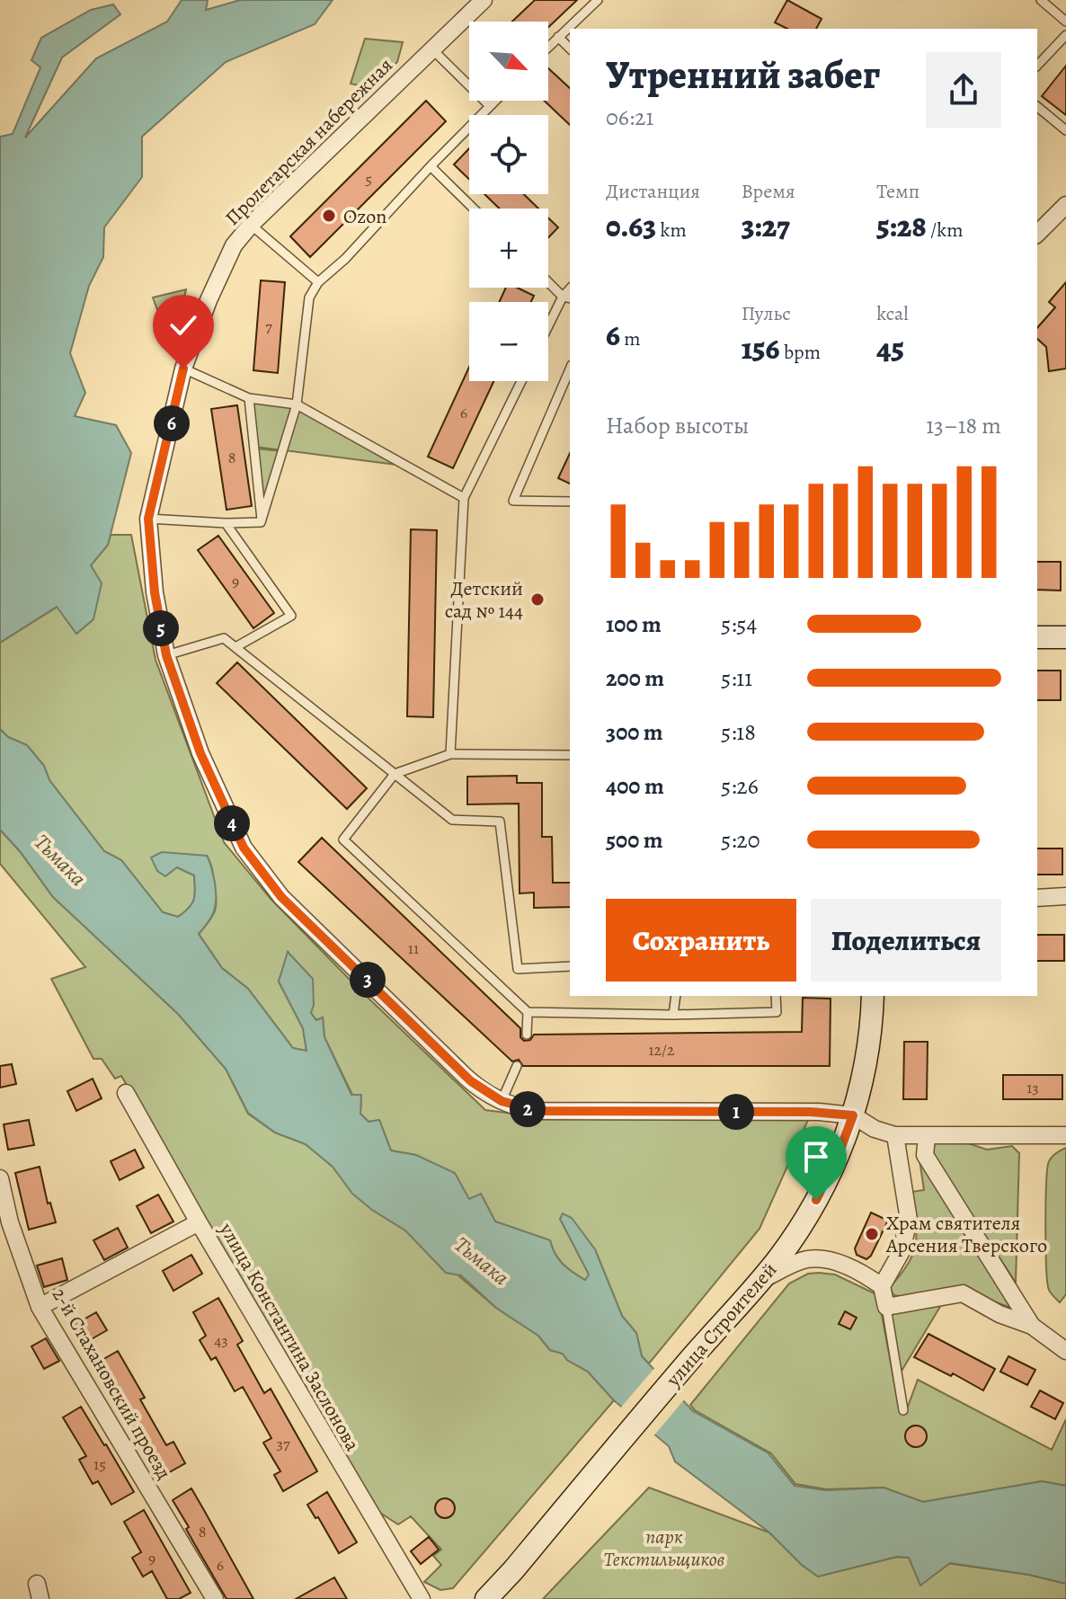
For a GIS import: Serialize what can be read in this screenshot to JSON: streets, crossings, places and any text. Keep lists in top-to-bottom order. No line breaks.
{"streets":{"main road":["улица Строителей"],"street":["Пролетарская набережная","улица Константина Заслонова","2-й Стахановский проезд"]},"crossings":[["Пролетарская набережная","улица Строителей"]],"water":["Тьмака"],"parks":["парк Текстильщиков"],"places":["Ozon","Детский сад № 144","Храм святителя Арсения Тверского"],"house_numbers":["5","7","6","8","9","11","12/2","13","43","37","15","8","9","6"],"north":"bottom right","page":{"map_buttons":["+","−"],"heading":["Утренний забег","06:21"],"stats":[["Дистанция","0.63 km"],["Время","3:27"],["Темп","5:28 /km"],["6 m"],["Пульс","156 bpm"],["kcal","45"]],"chart":["Набор высоты","13–18 m"],"pins":["6","5","4","3","2","1"],"list":[{"name":"100 m","note":"5:54"},{"name":"200 m","note":"5:11"},{"name":"300 m","note":"5:18"},{"name":"400 m","note":"5:26"},{"name":"500 m","note":"5:20"}],"buttons":["Сохранить","Поделиться"]}}
